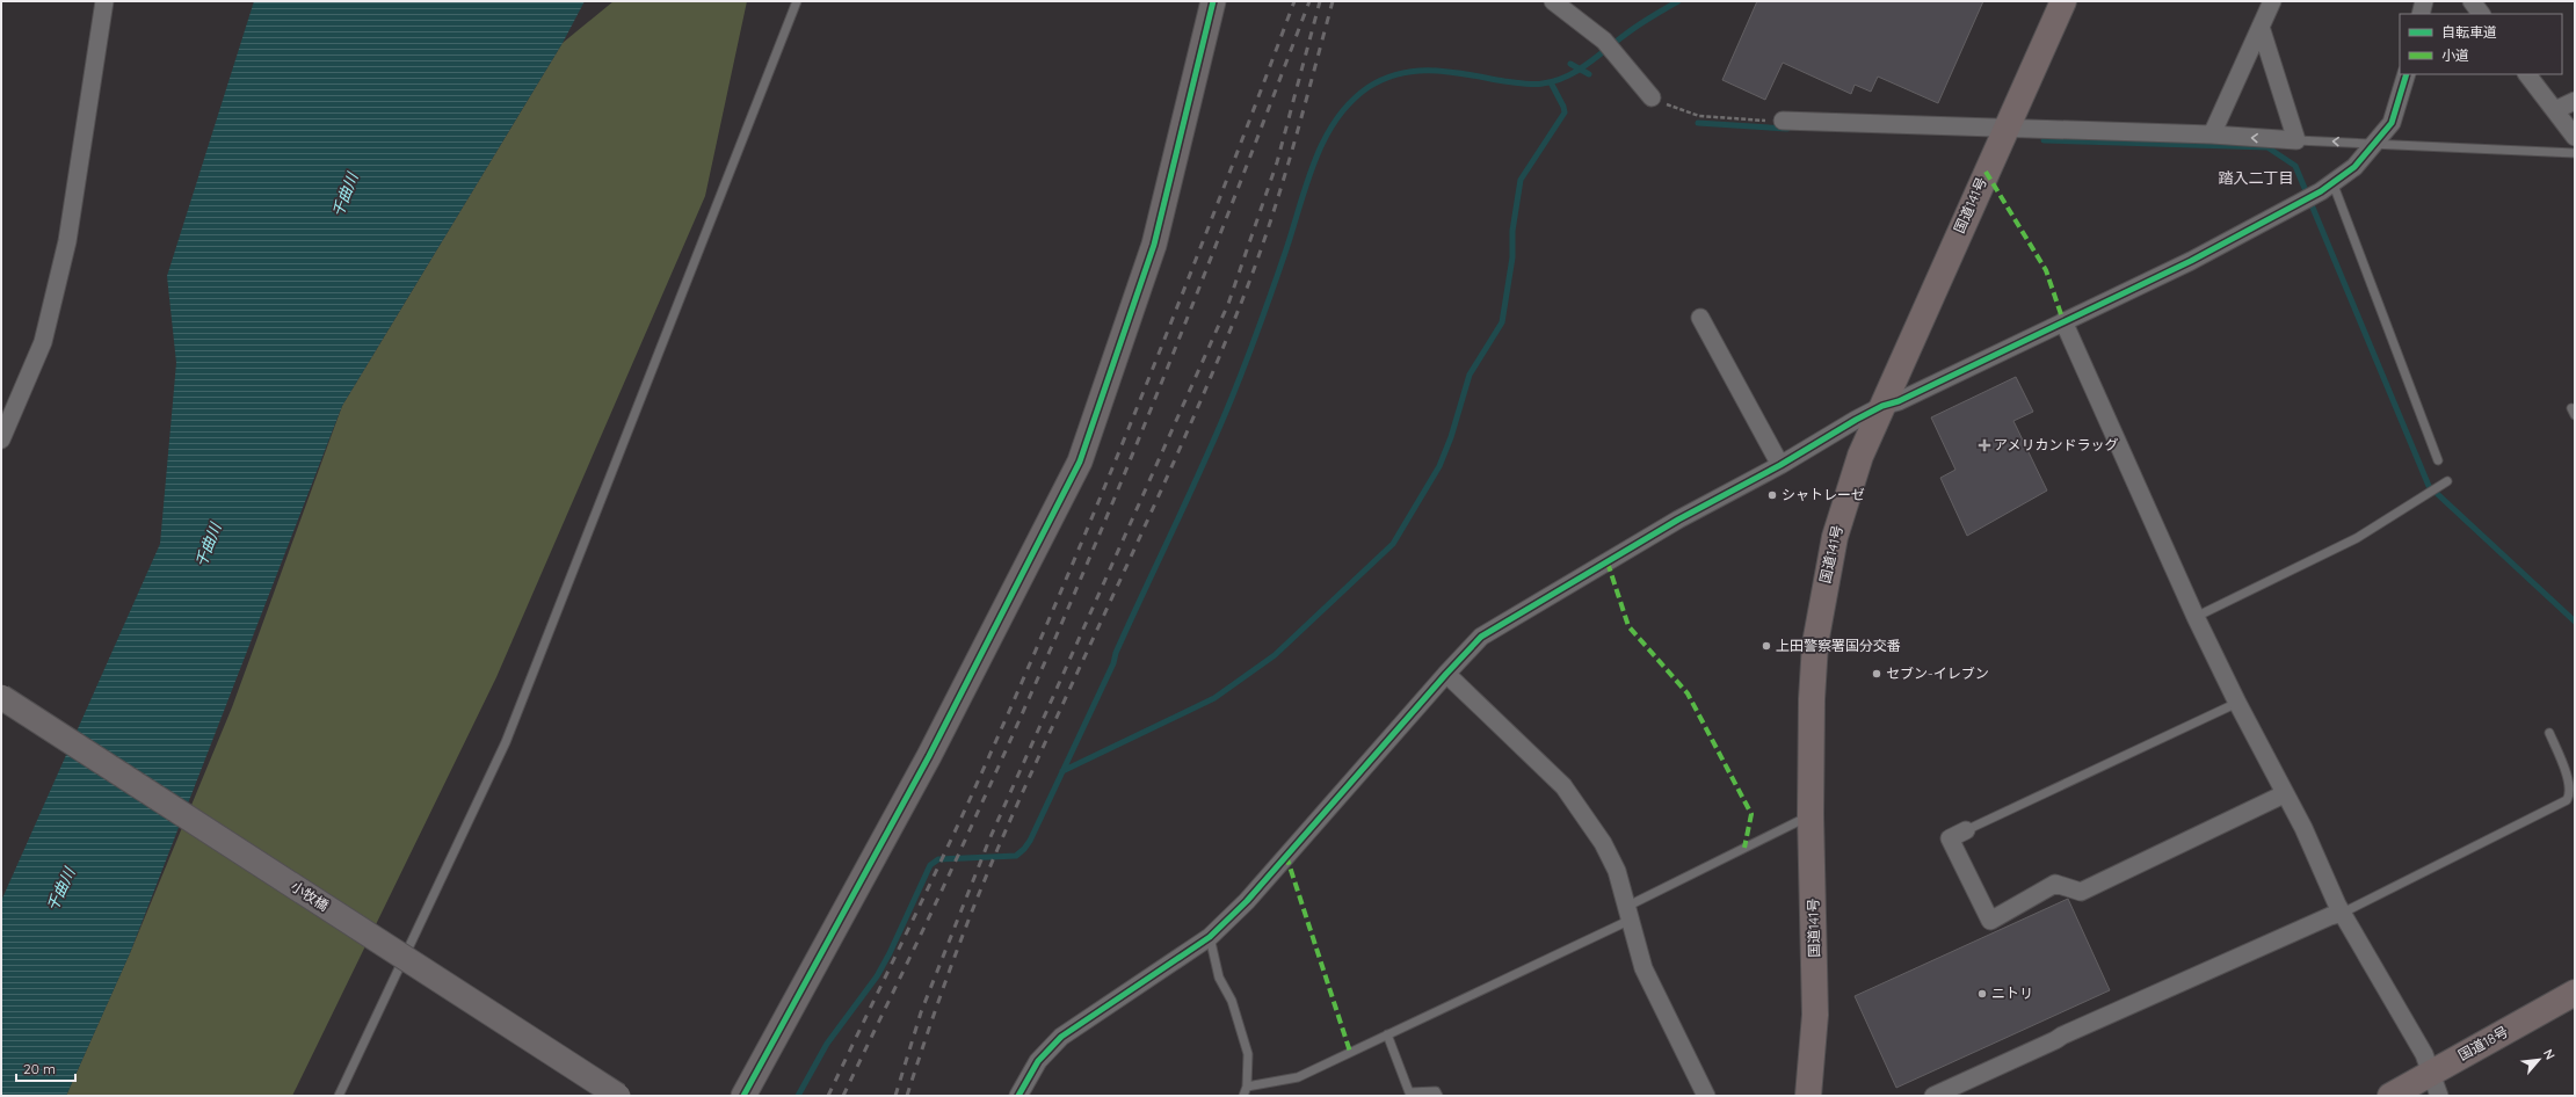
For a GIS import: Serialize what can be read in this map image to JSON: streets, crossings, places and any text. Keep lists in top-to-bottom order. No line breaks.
{"streets":{"highway":["国道141号","国道18号"],"street":["小牧橋"]},"districts":["踏入二丁目"],"water":["千曲川"],"places":{"health":["アメリカンドラッグ"],"other":["シャトレーゼ","上田警察署国分交番","セブン-イレブン","ニトリ"]},"legend":["自転車道","小道"],"scale_bar":"20 m","north":"top right"}
